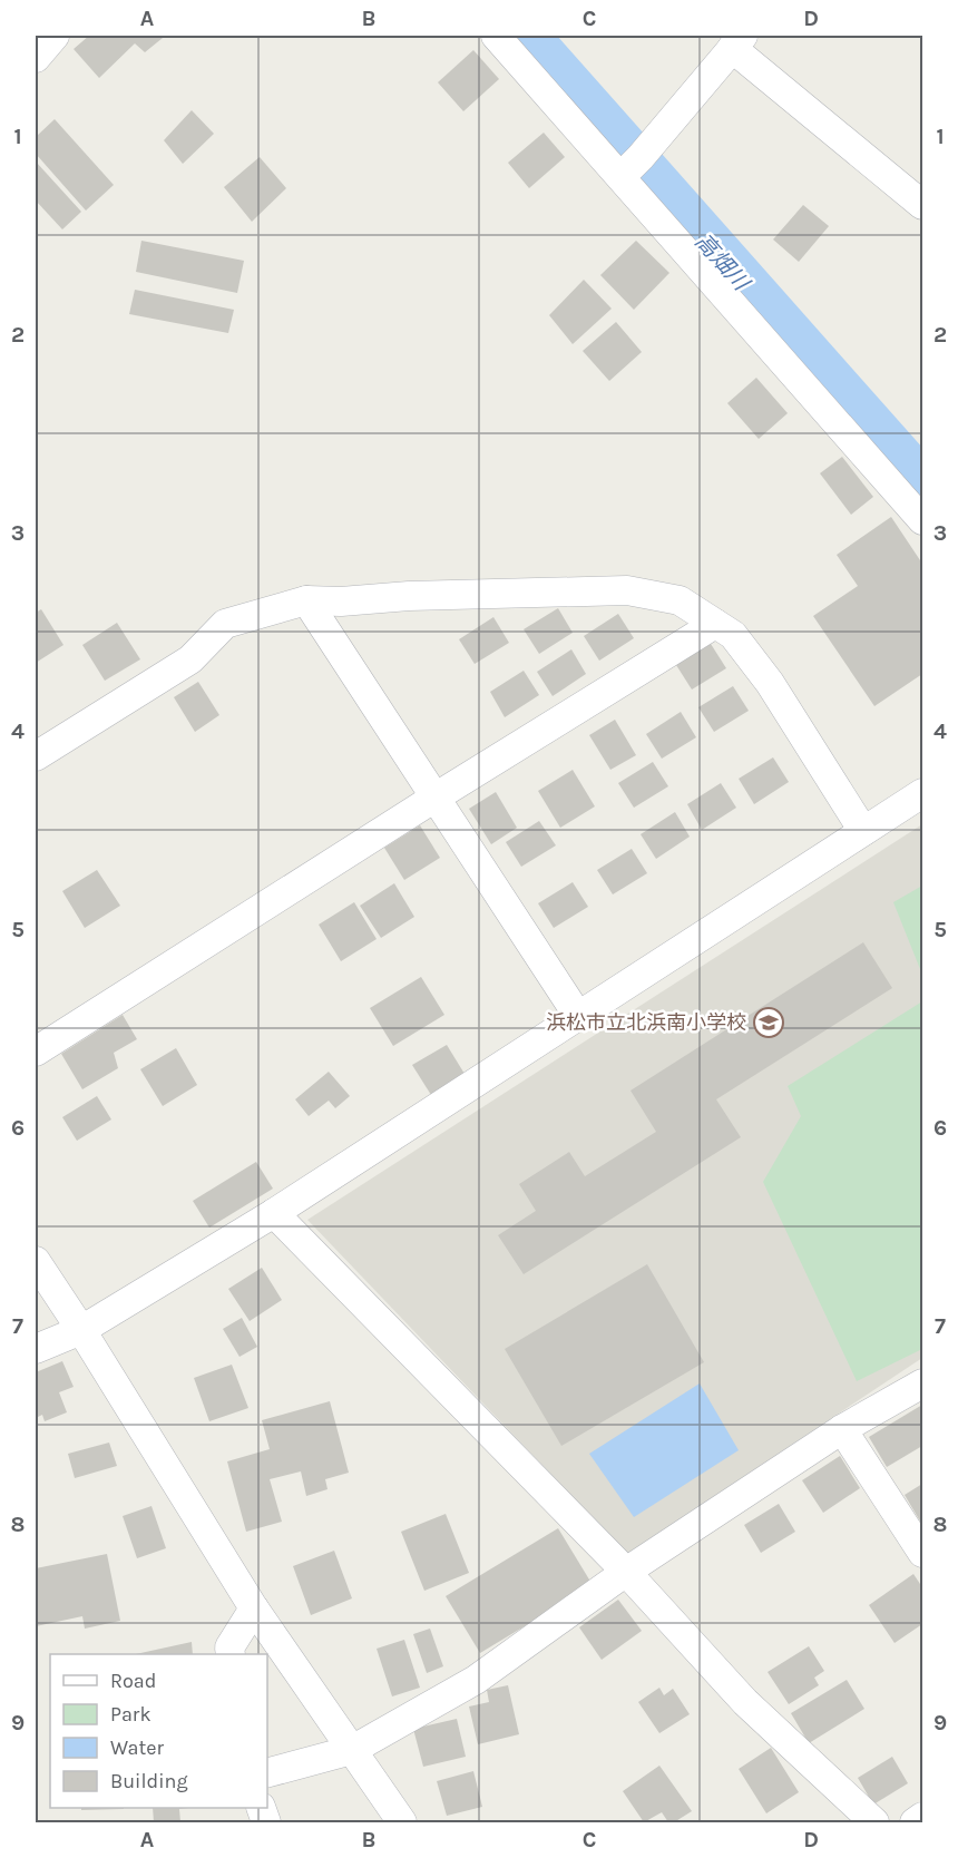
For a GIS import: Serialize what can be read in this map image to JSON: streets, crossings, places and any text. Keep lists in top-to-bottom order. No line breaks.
{"water":["高畑川"],"places":{"school or university":["浜松市立北浜南小学校"]},"legend":["Road","Park","Water","Building"],"grid":{"columns":["A","B","C","D"],"rows":["1","2","3","4","5","6","7","8","9"]}}
